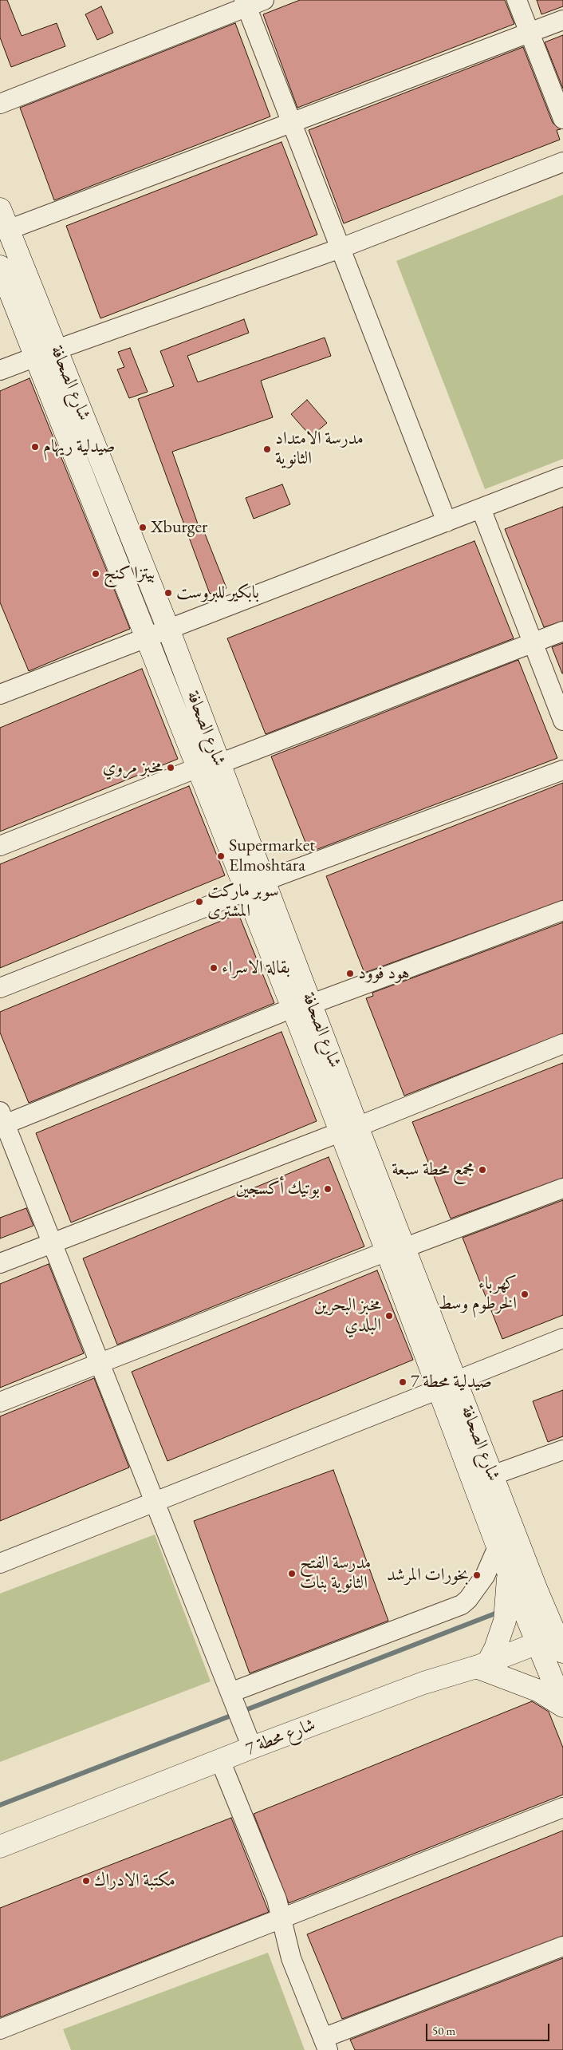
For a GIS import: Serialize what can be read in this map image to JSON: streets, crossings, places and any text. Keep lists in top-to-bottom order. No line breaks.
{"streets":{"main road":["شارع الصحافة","شارع محطة 7"]},"crossings":[["شارع الصحافة","شارع محطة 7"]],"places":["صيدلية ريهام","مدرسة الامتداد الثانوية","Xburger","بيتزا كنج","بابكير للبروست","مخبز مروي","Supermarket Elmoshtara","سوبر ماركت المشترى","بقالة الاسراء","هود فوود","مجمع محطة سبعة","بوتيك أكسجين","كهرباء الخرطوم وسط","مخبز البحرين البلدي","صيدلية محطة 7","مدرسة الفتح الثانوية بنات","بخورات المرشد","مكتبة الادراك"],"scale_bar":"50 m"}
